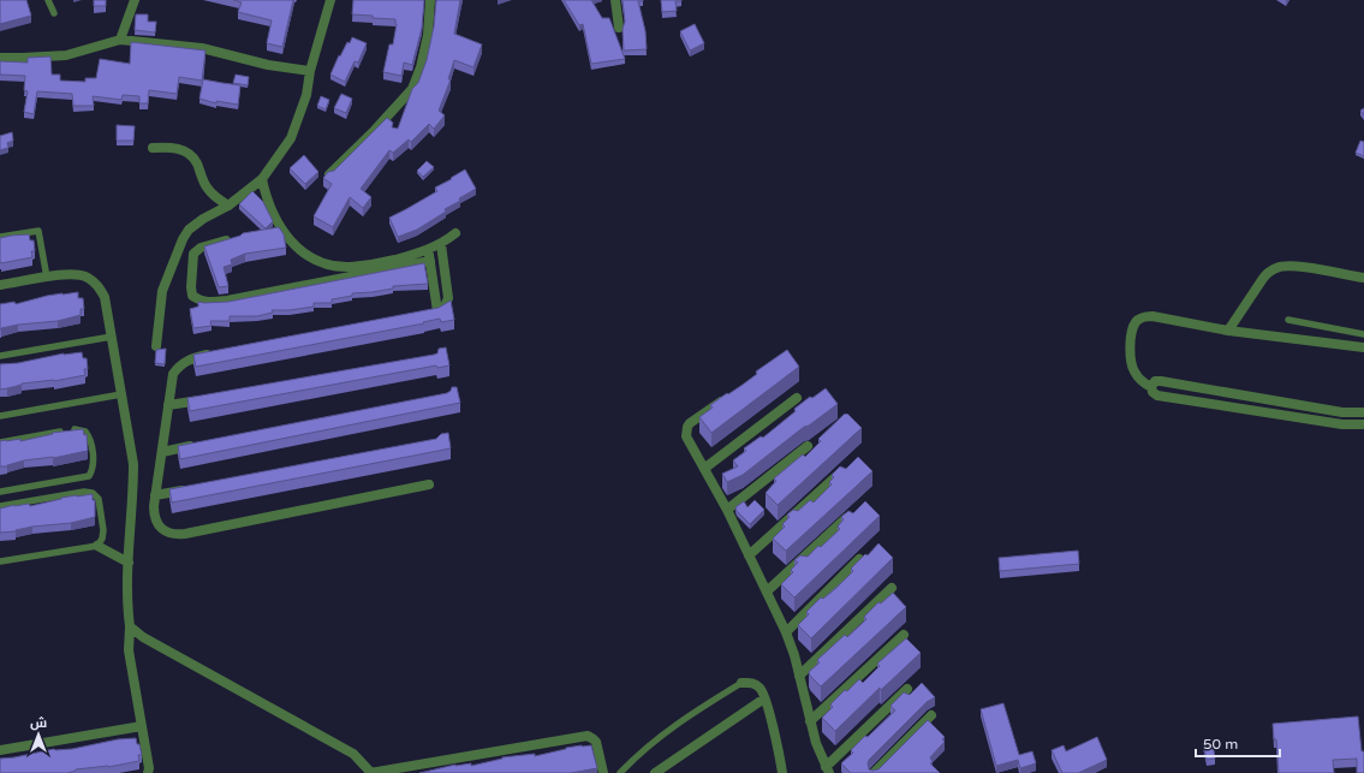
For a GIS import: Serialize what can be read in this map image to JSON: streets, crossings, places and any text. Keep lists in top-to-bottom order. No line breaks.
{"scale_bar":"50 m","north":"top"}
